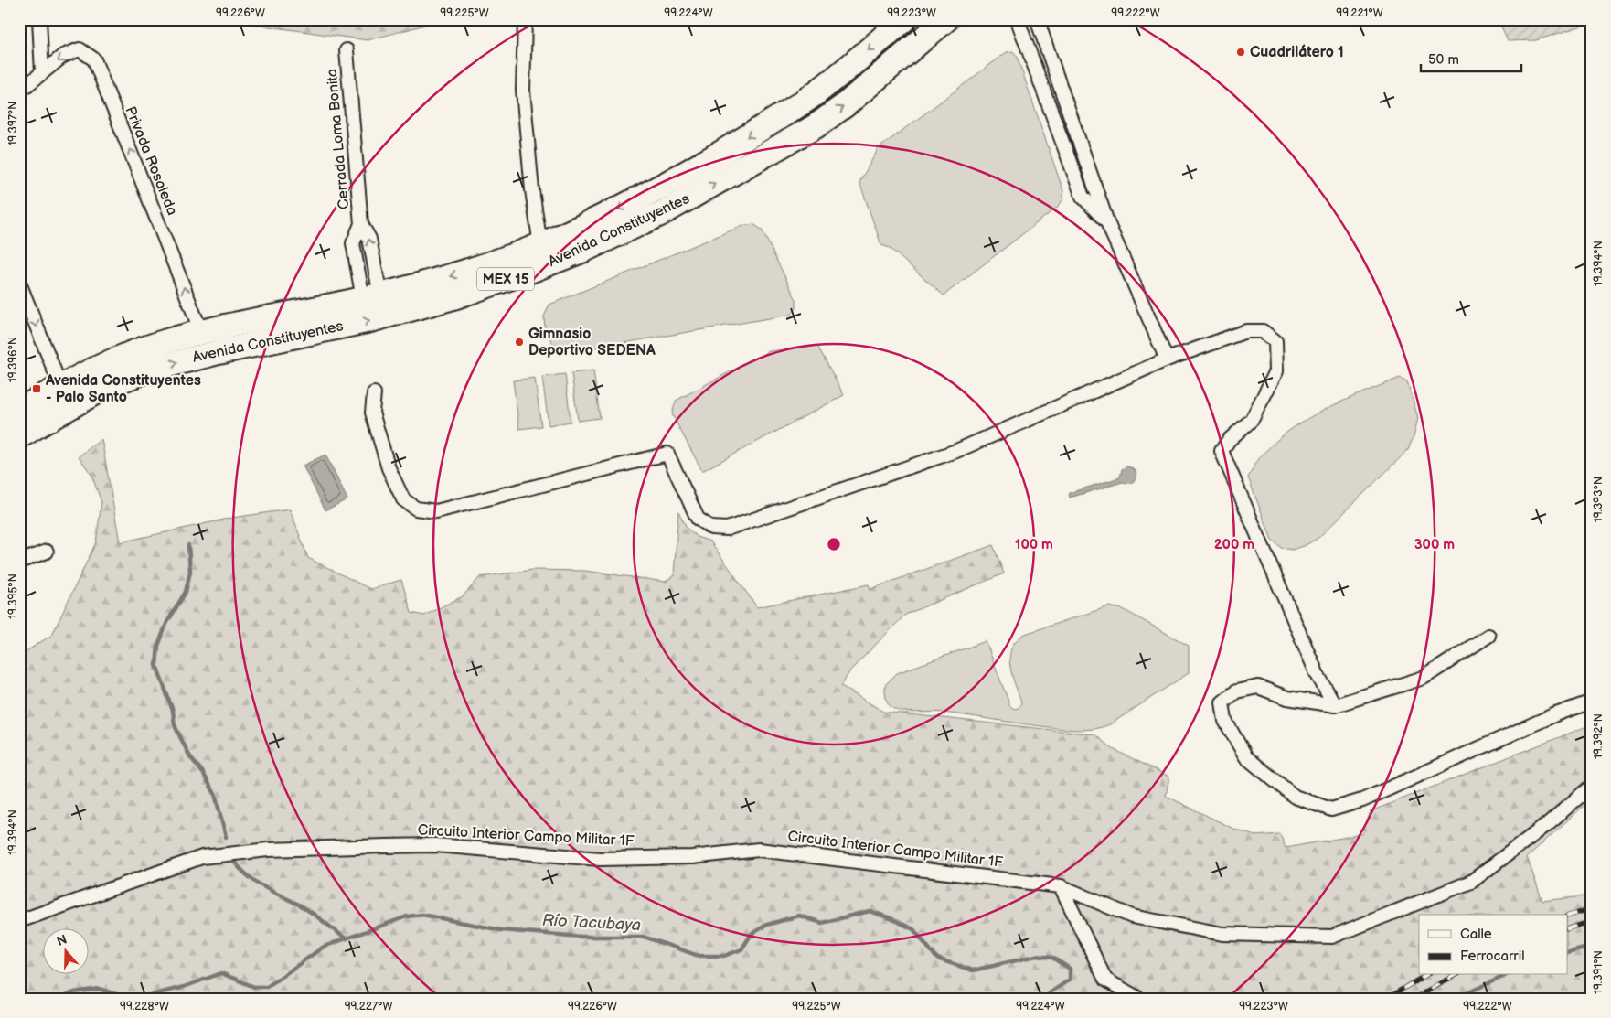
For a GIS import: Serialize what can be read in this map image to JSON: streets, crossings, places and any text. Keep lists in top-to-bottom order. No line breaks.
{"streets":{"highway":["Avenida Constituyentes","MEX 15"],"street":["Cerrada Loma Bonita","Privada Rosaleda","Circuito Interior Campo Militar 1F"]},"crossings":[["Cerrada Loma Bonita","Avenida Constituyentes"],["Privada Rosaleda","Avenida Constituyentes"]],"one_way":["Privada Rosaleda"],"water":["Río Tacubaya"],"places":{"other":["Cuadrilátero 1","Gimnasio Deportivo SEDENA"],"transit":["Avenida Constituyentes - Palo Santo"]},"legend":["Calle","Ferrocarril"],"scale_bar":"50 m","north":"top","coordinates":["99.226°W","99.225°W","99.224°W","99.223°W","99.222°W","99.221°W","19.397°N","19.394°N","19.396°N","19.393°N","19.395°N","19.392°N","19.391°N","99.228°W","99.227°W"],"rings":["100 m","200 m","300 m"]}
